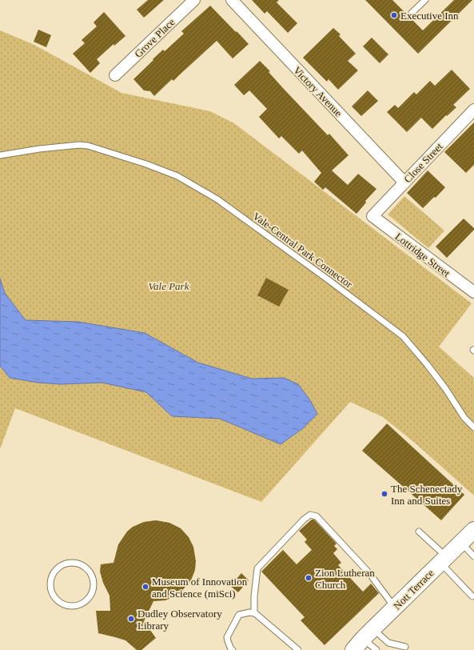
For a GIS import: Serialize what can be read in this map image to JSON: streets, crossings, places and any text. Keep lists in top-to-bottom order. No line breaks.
{"streets":{"street":["Grove Place","Victory Avenue","Close Street","Lottridge Street","Nott Terrace"],"lane":["Vale-Central Park Connector"]},"crossings":[["Victory Avenue","Close Street"],["Close Street","Lottridge Street"]],"parks":["Vale Park"],"places":["Executive Inn","The Schenectady Inn and Suites","Zion Lutheran Church","Museum of Innovation and Science (miSci)","Dudley Observatory Library"]}
